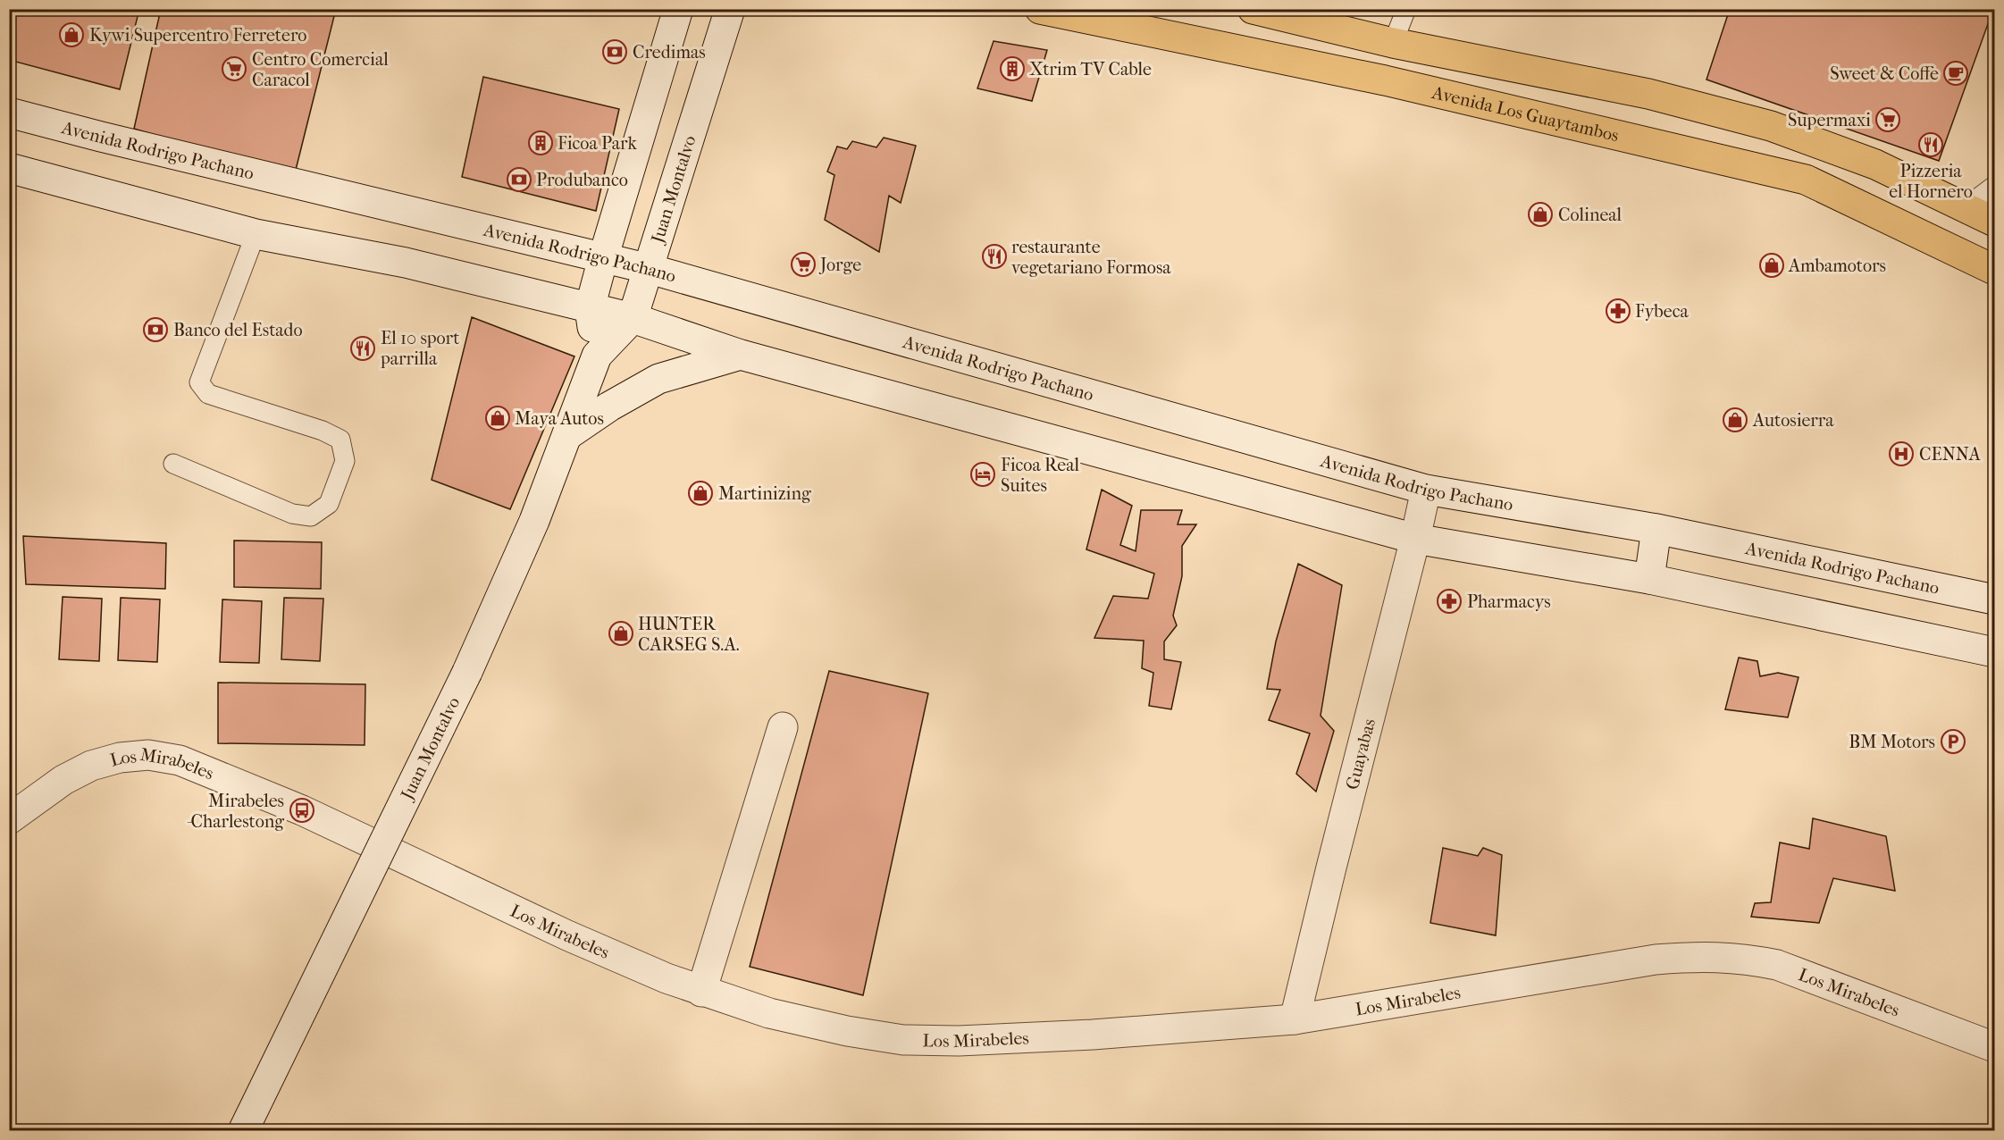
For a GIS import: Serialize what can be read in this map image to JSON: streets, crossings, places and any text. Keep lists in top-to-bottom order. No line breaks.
{"streets":{"main road":["Avenida Los Guaytambos","Avenida Rodrigo Pachano","Juan Montalvo","Guayabas","Los Mirabeles"]},"crossings":[["Avenida Rodrigo Pachano","Juan Montalvo"],["Avenida Rodrigo Pachano","Guayabas"],["Guayabas","Los Mirabeles"]],"places":{"shop":["Kywi Supercentro Ferretero","Colineal","Ambamotors","Maya Autos","Autosierra","Martinizing","HUNTER CARSEG S.A."],"bank":["Credimas","Produbanco","Banco del Estado"],"supermarket":["Centro Comercial Caracol","Supermaxi","Jorge"],"building":["Xtrim TV Cable","Ficoa Park"],"cafe":["Sweet & Coffe"],"restaurant":["Pizzeria el Hornero","restaurante vegetariano Formosa","El 10 sport parrilla"],"pharmacy":["Fybeca","Pharmacys"],"hospital":["CENNA"],"hotel":["Ficoa Real Suites"],"parking":["BM Motors"],"bus stop":["Mirabeles -Charlestong"]}}
